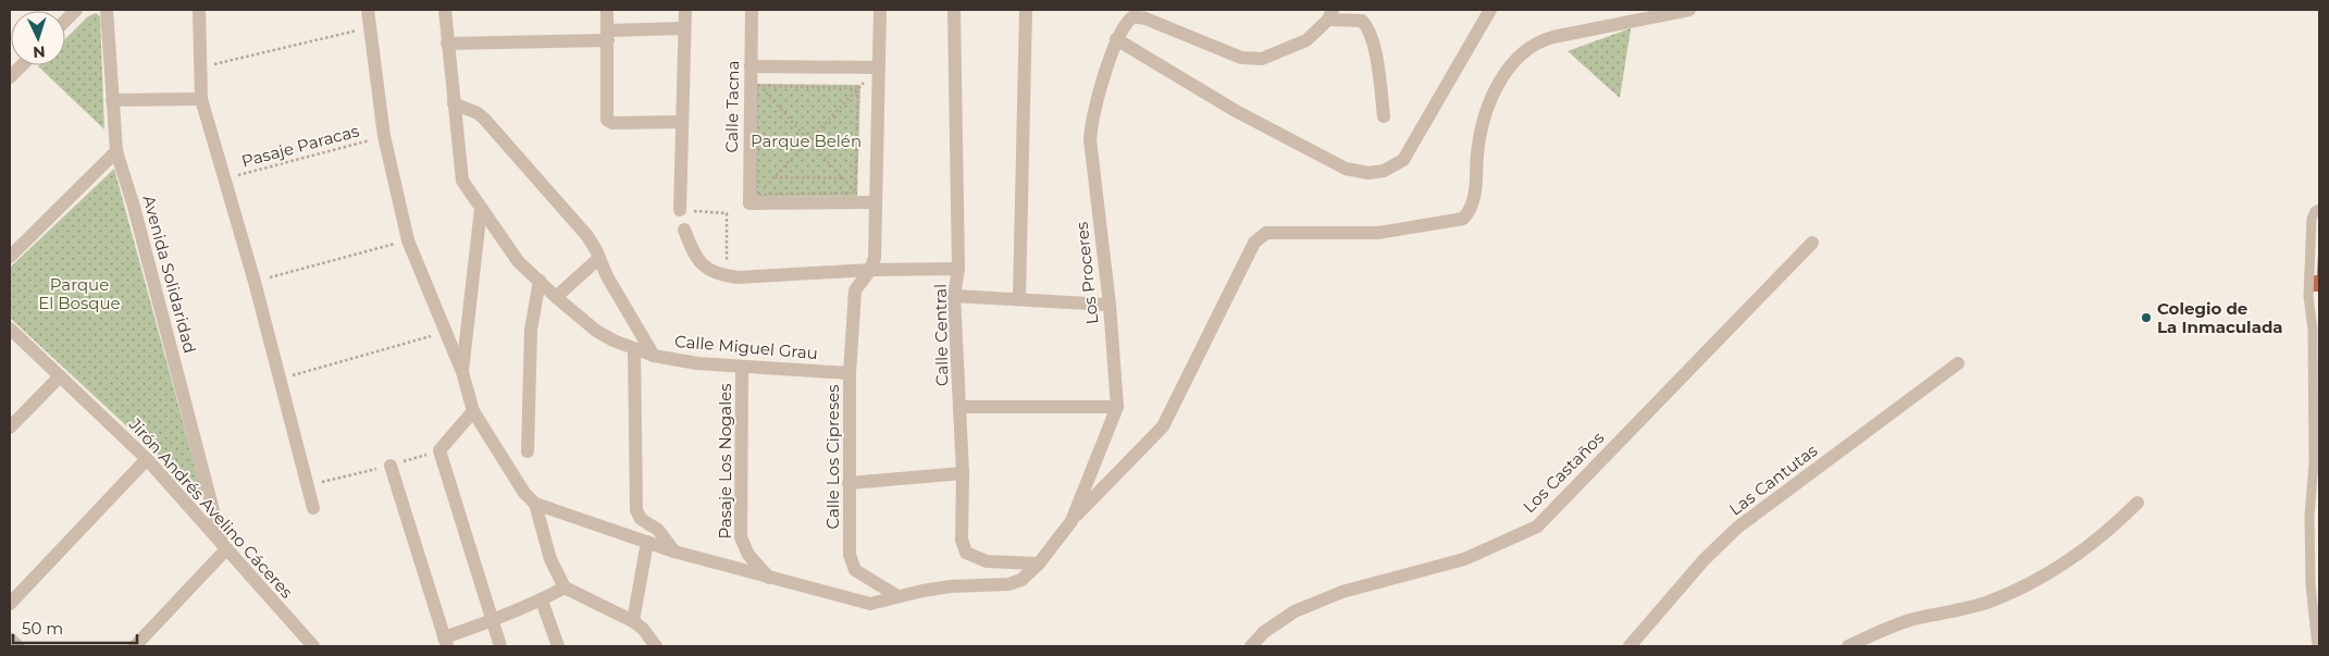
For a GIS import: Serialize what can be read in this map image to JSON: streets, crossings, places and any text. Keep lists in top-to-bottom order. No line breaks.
{"streets":{"street":["Calle Tacna","Los Proceres","Avenida Solidaridad","Calle Central","Calle Miguel Grau","Calle Los Cipreses","Pasaje Los Nogales","Los Castaños","Las Cantutas","Jirón Andrés Avelino Cáceres"],"path":["Pasaje Paracas"]},"crossings":[["Los Proceres","Calle Central"],["Los Proceres","Calle Los Cipreses"],["Los Proceres","Pasaje Los Nogales"],["Avenida Solidaridad","Jirón Andrés Avelino Cáceres"],["Calle Miguel Grau","Calle Los Cipreses"],["Calle Miguel Grau","Pasaje Los Nogales"]],"parks":["Parque Belén","Parque El Bosque"],"places":["Colegio de La Inmaculada"],"scale_bar":"50 m","north":"bottom"}
